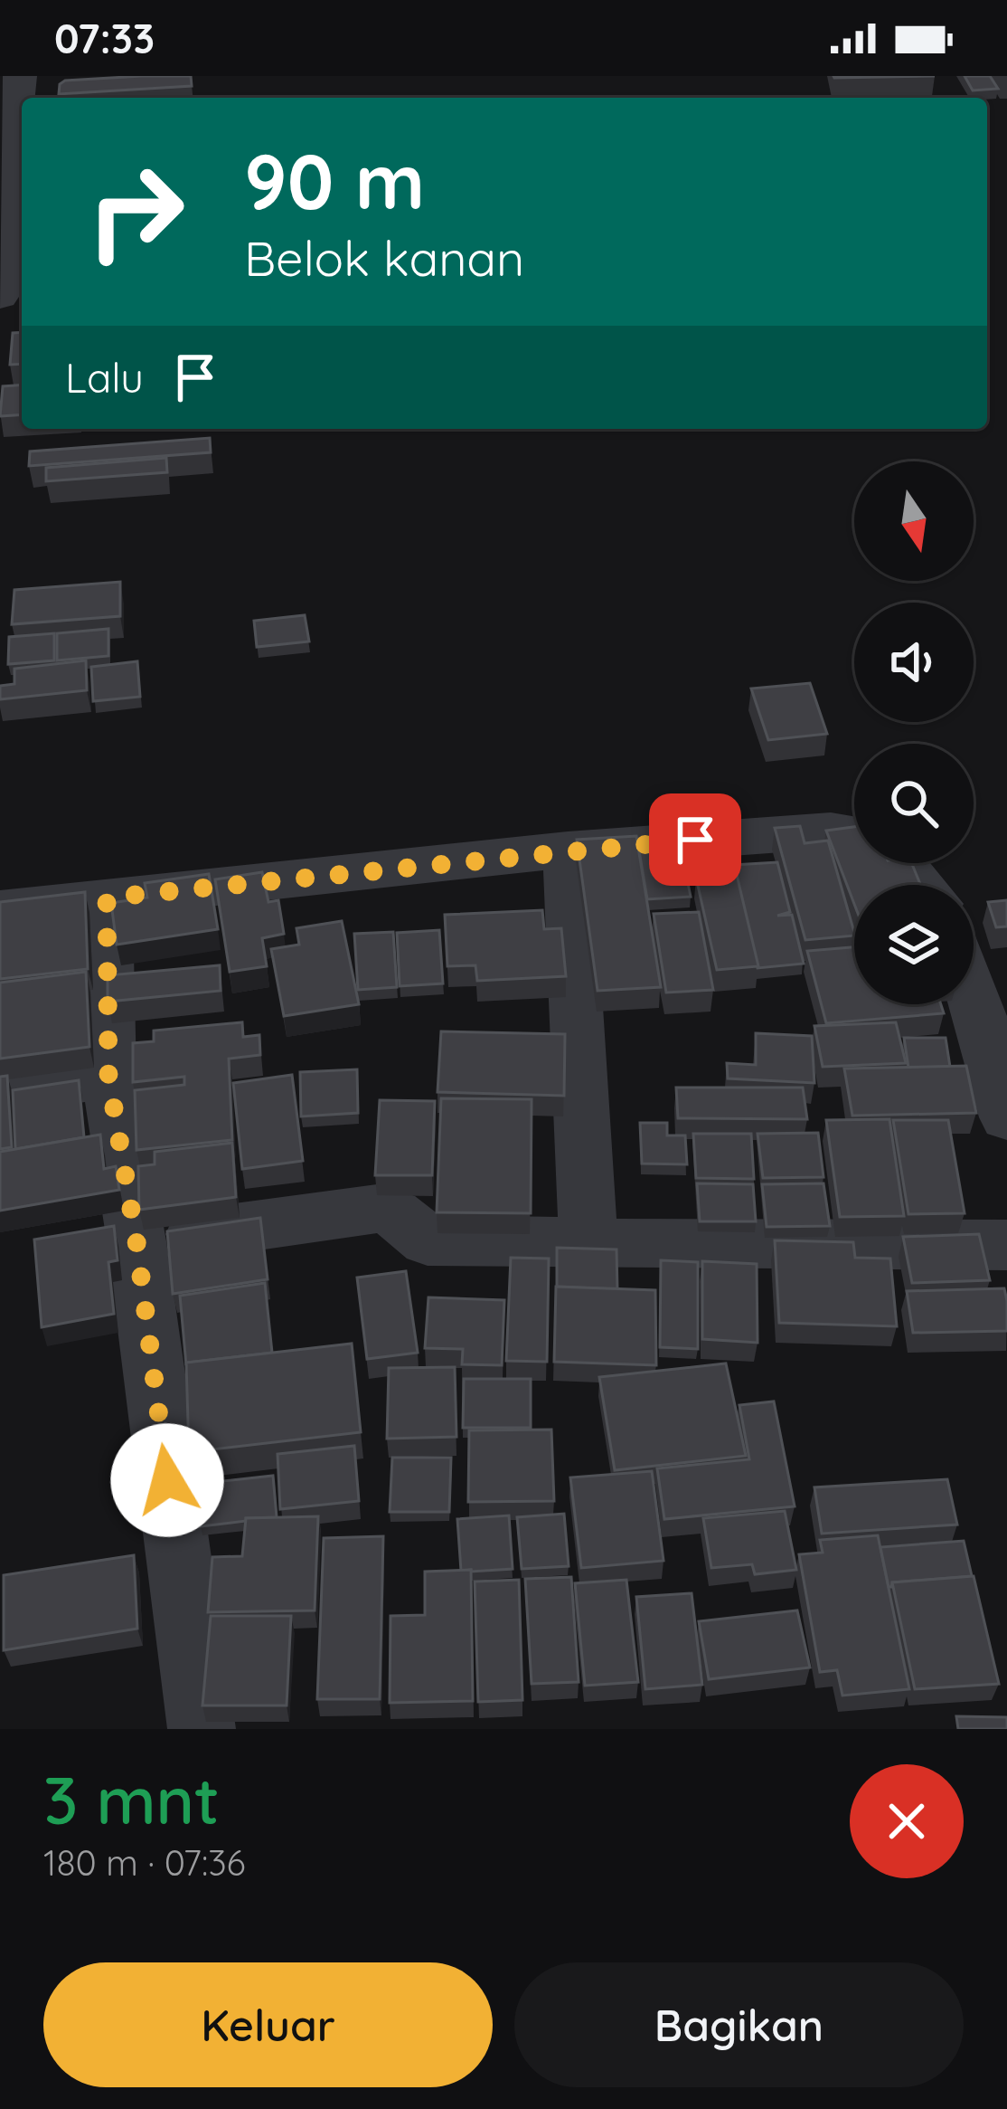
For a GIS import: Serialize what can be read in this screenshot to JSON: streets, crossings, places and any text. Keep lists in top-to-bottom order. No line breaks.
{"north":"bottom","page":{"status":"07:33","turn":["90 m","Belok kanan"],"then":"Lalu","heading":["3 mnt","180 m · 07:36"],"buttons":["Keluar","Bagikan"]}}
